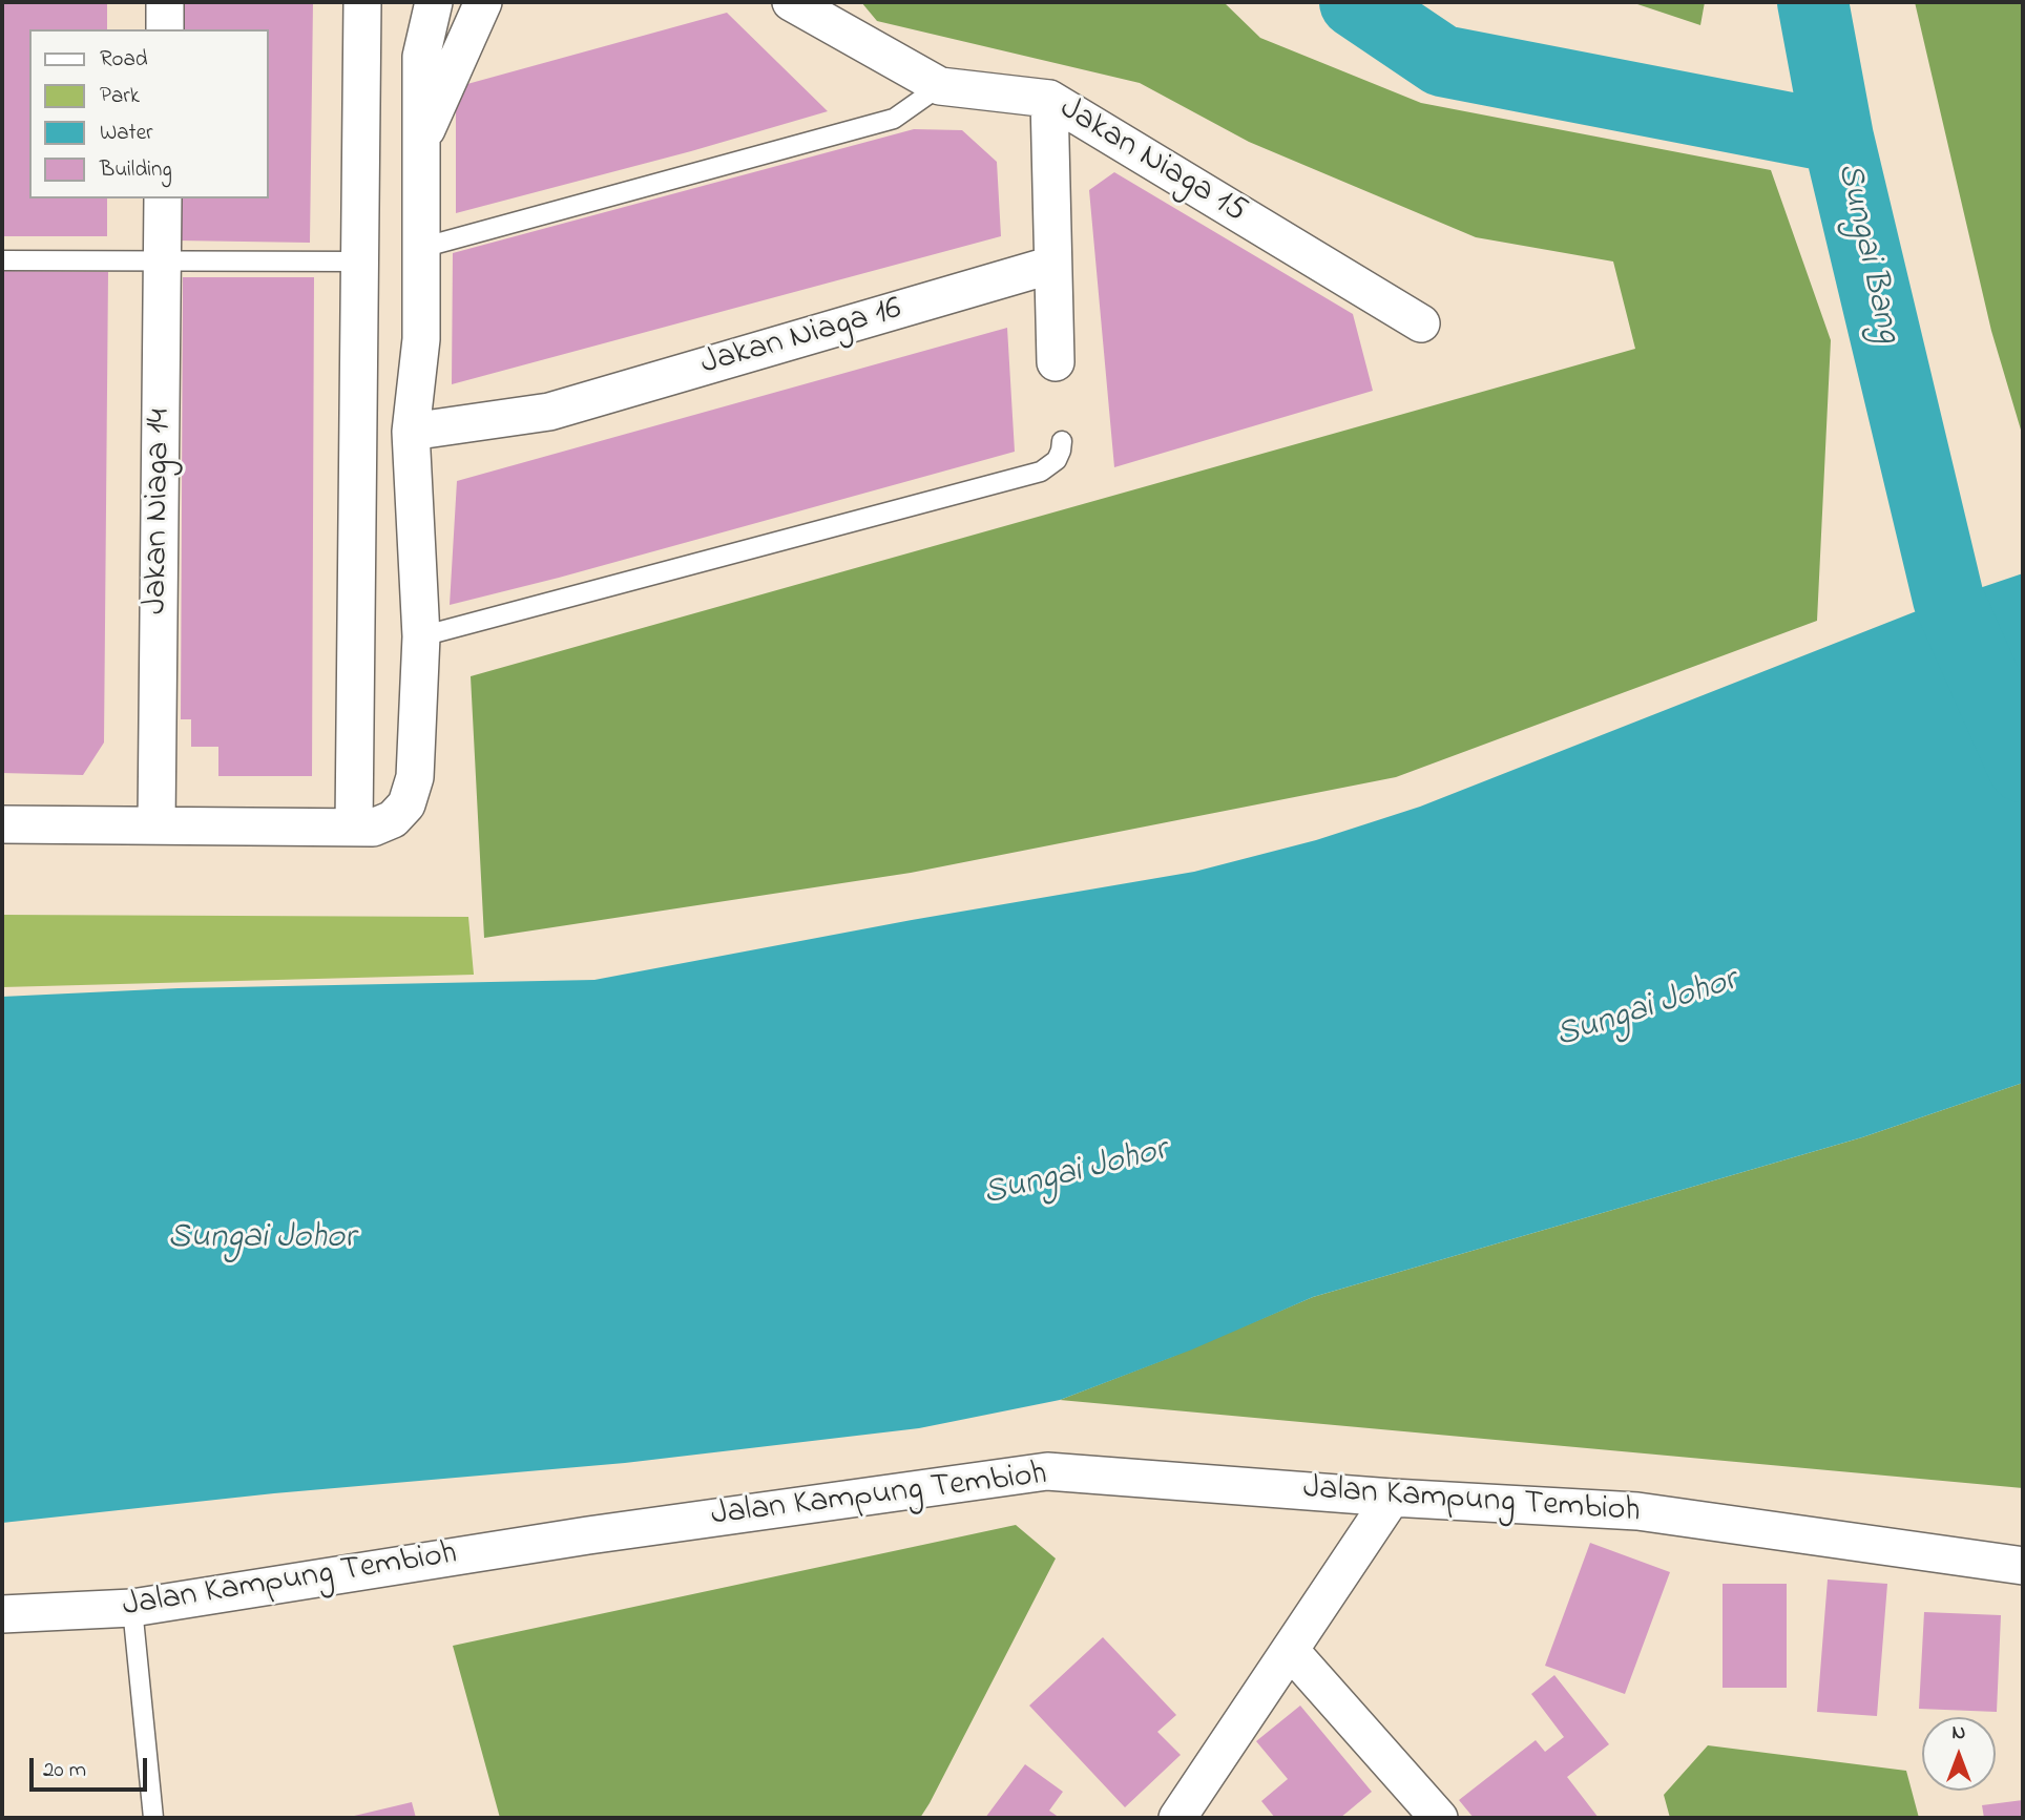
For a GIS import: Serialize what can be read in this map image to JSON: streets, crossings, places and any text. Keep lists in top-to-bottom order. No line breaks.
{"streets":{"street":["Jakan Niaga 15","Jakan Niaga 16","Jakan Niaga 14","Jalan Kampung Tembioh"]},"water":["Sungai Bang","Sungai Johor"],"legend":["Road","Park","Water","Building"],"scale_bar":"20 m","north":"top"}
